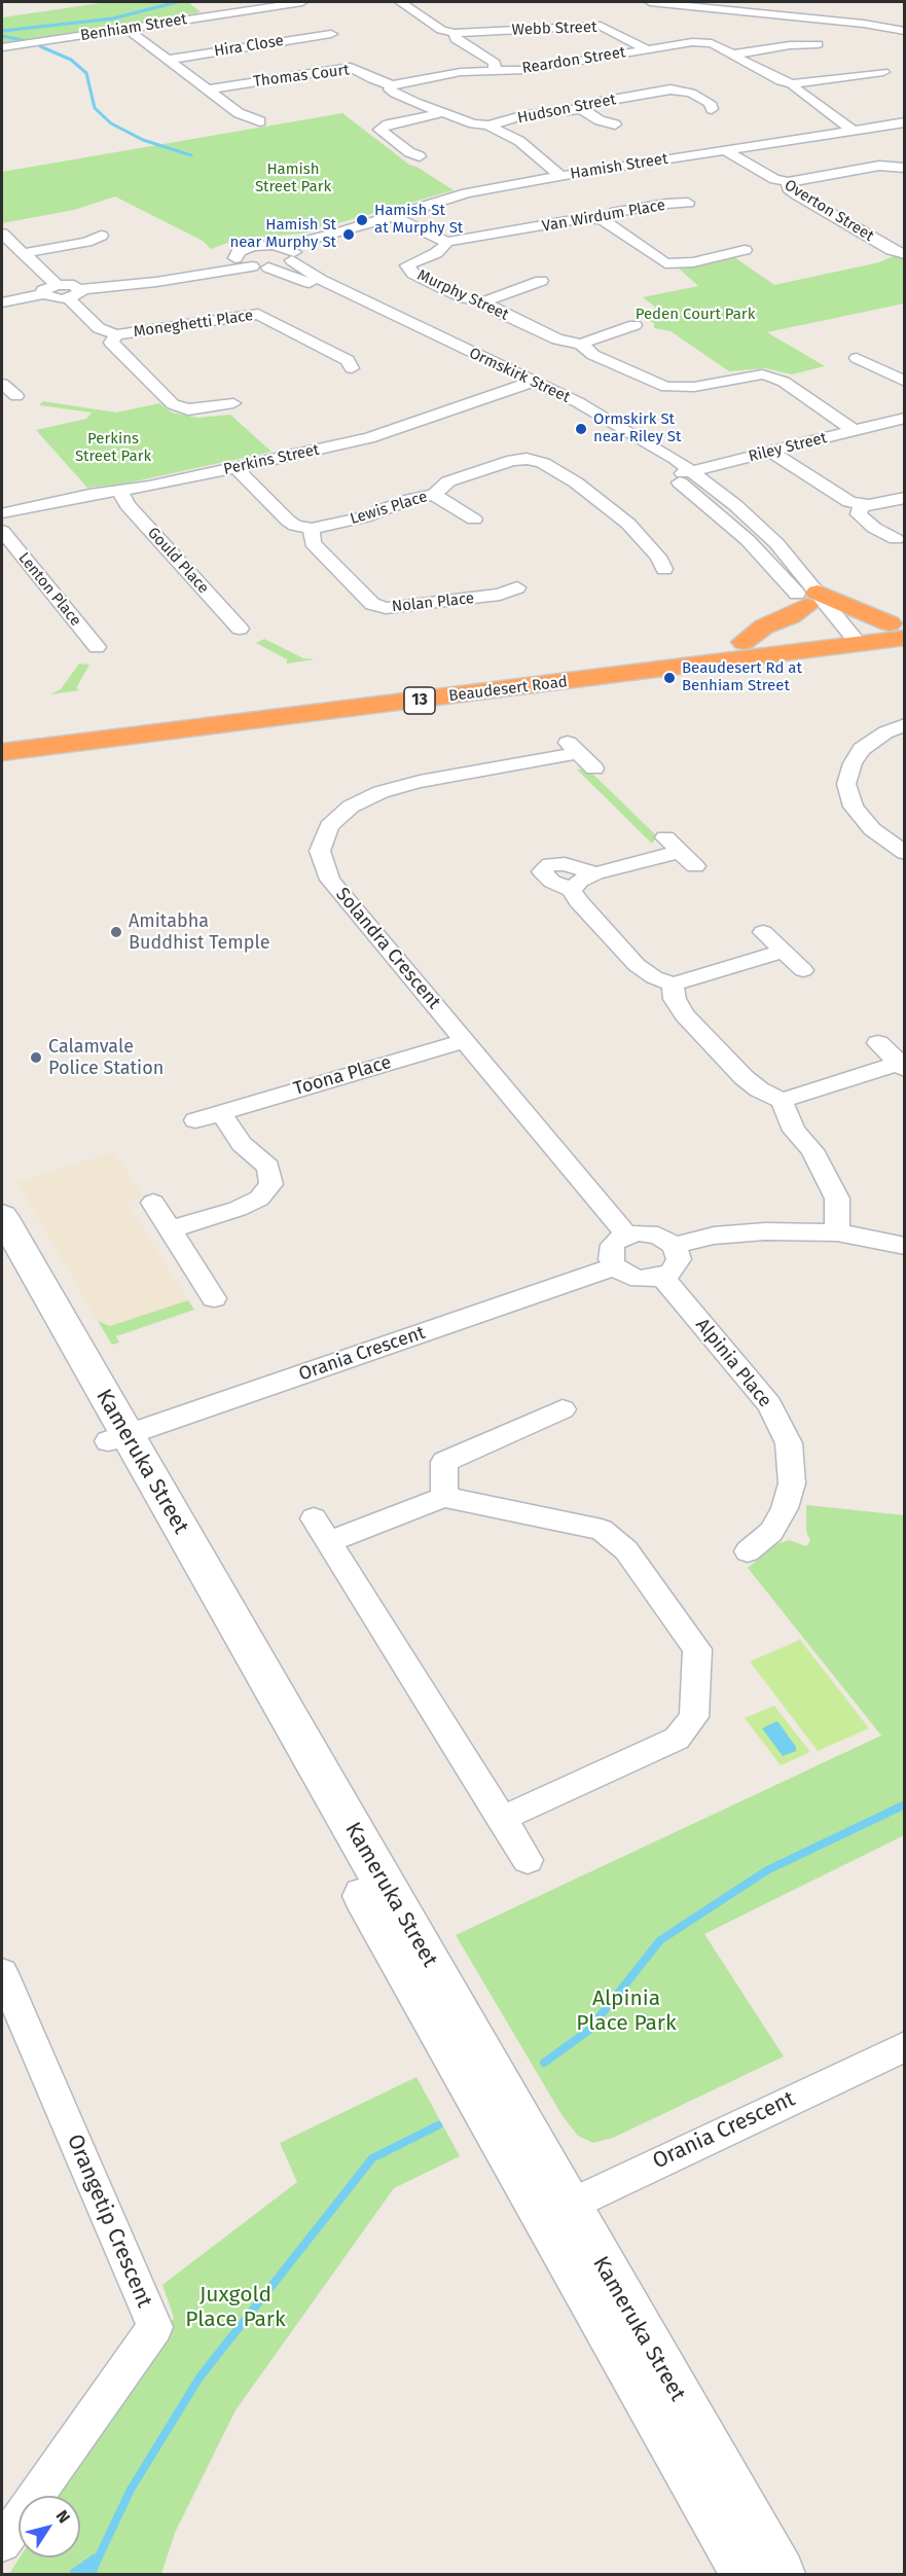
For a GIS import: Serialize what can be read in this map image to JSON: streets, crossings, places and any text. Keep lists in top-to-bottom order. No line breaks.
{"streets":{"highway":["Beaudesert Road","13"],"street":["Benhiam Street","Webb Street","Hira Close","Reardon Street","Thomas Court","Hudson Street","Hamish Street","Overton Street","Van Wirdum Place","Murphy Street","Moneghetti Place","Ormskirk Street","Riley Street","Perkins Street","Lewis Place","Gould Place","Lenton Place","Nolan Place","Solandra Crescent","Toona Place","Orania Crescent","Alpinia Place","Kameruka Street","Orangetip Crescent"]},"crossings":[["Webb Street","Reardon Street"],["Reardon Street","Thomas Court"],["Reardon Street","Hamish Street"],["Hamish Street","Overton Street"],["Hamish Street","Ormskirk Street"],["Van Wirdum Place","Murphy Street"],["Murphy Street","Riley Street"],["Ormskirk Street","Riley Street"],["Ormskirk Street","Perkins Street"],["Ormskirk Street","Beaudesert Road"],["Perkins Street","Gould Place"],["Lewis Place","Nolan Place"],["Solandra Crescent","Toona Place"],["Solandra Crescent","Orania Crescent"],["Solandra Crescent","Alpinia Place"],["Orania Crescent","Alpinia Place"],["Orania Crescent","Kameruka Street"]],"parks":["Hamish Street Park","Peden Court Park","Perkins Street Park","Alpinia Place Park","Juxgold Place Park"],"places":["Hamish St at Murphy St","Hamish St near Murphy St","Ormskirk St near Riley St","Beaudesert Rd at Benhiam Street","Amitabha Buddhist Temple","Calamvale Police Station"],"north":"top right"}
